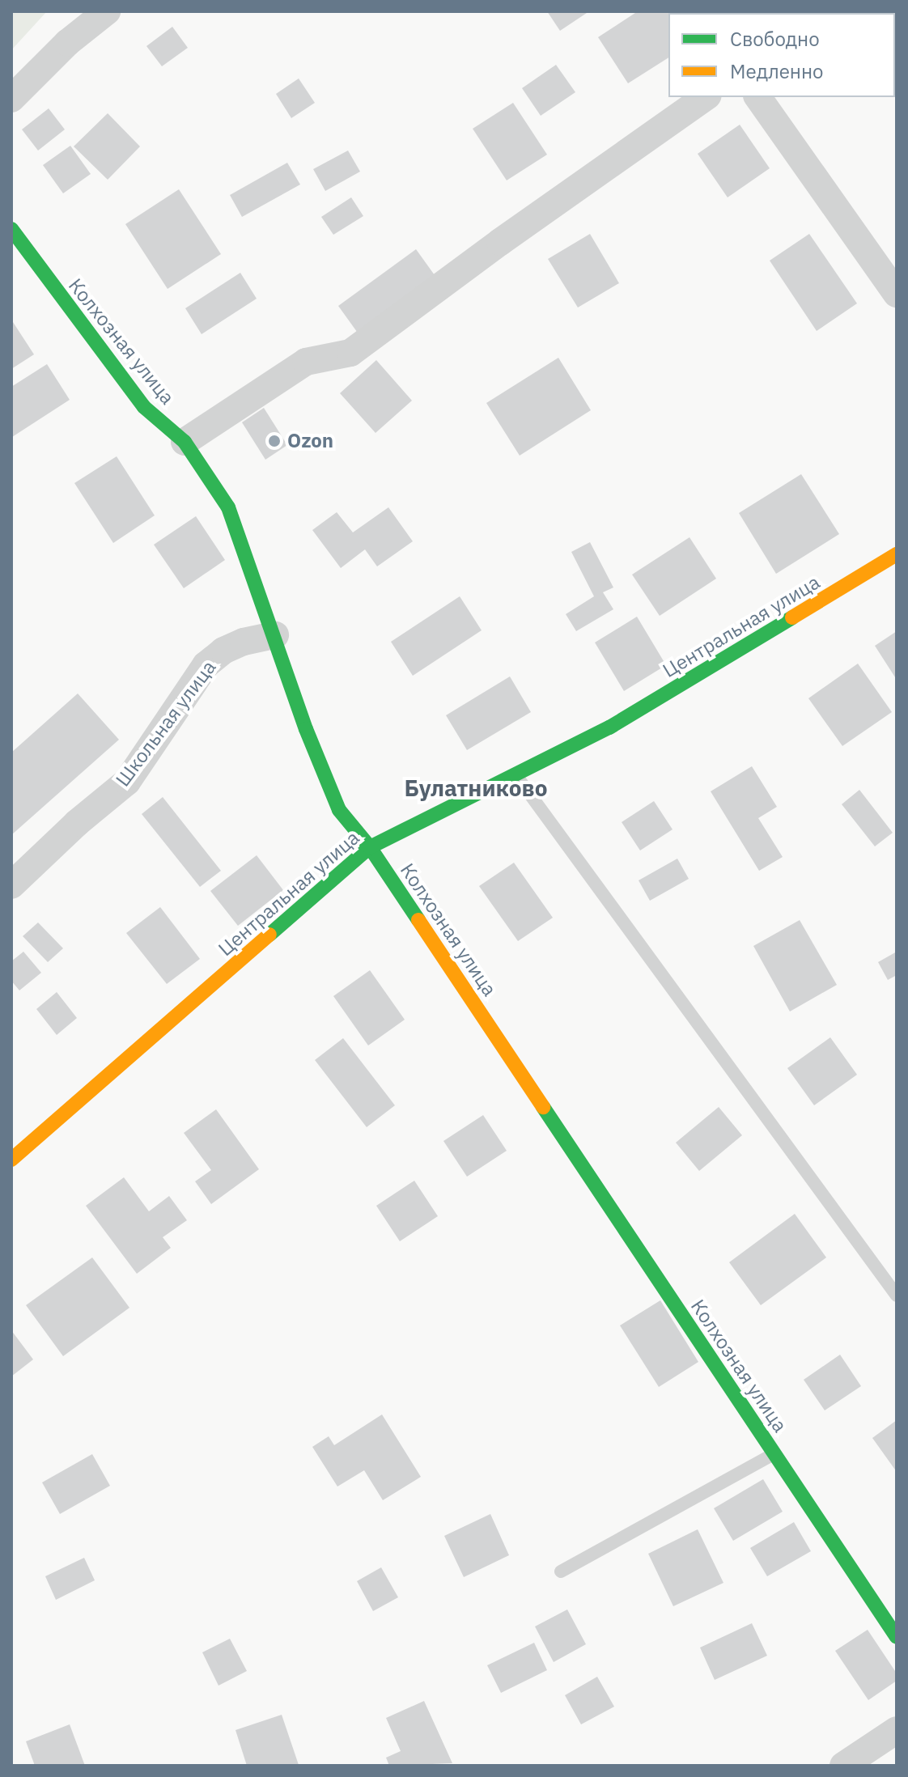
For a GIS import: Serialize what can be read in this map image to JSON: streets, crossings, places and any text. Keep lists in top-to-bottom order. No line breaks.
{"streets":{"street":["Колхозная улица","Центральная улица","Школьная улица"]},"crossings":[["Колхозная улица","Центральная улица"],["Колхозная улица","Школьная улица"]],"districts":["Булатниково"],"places":["Ozon"],"legend":["Свободно","Медленно"]}
